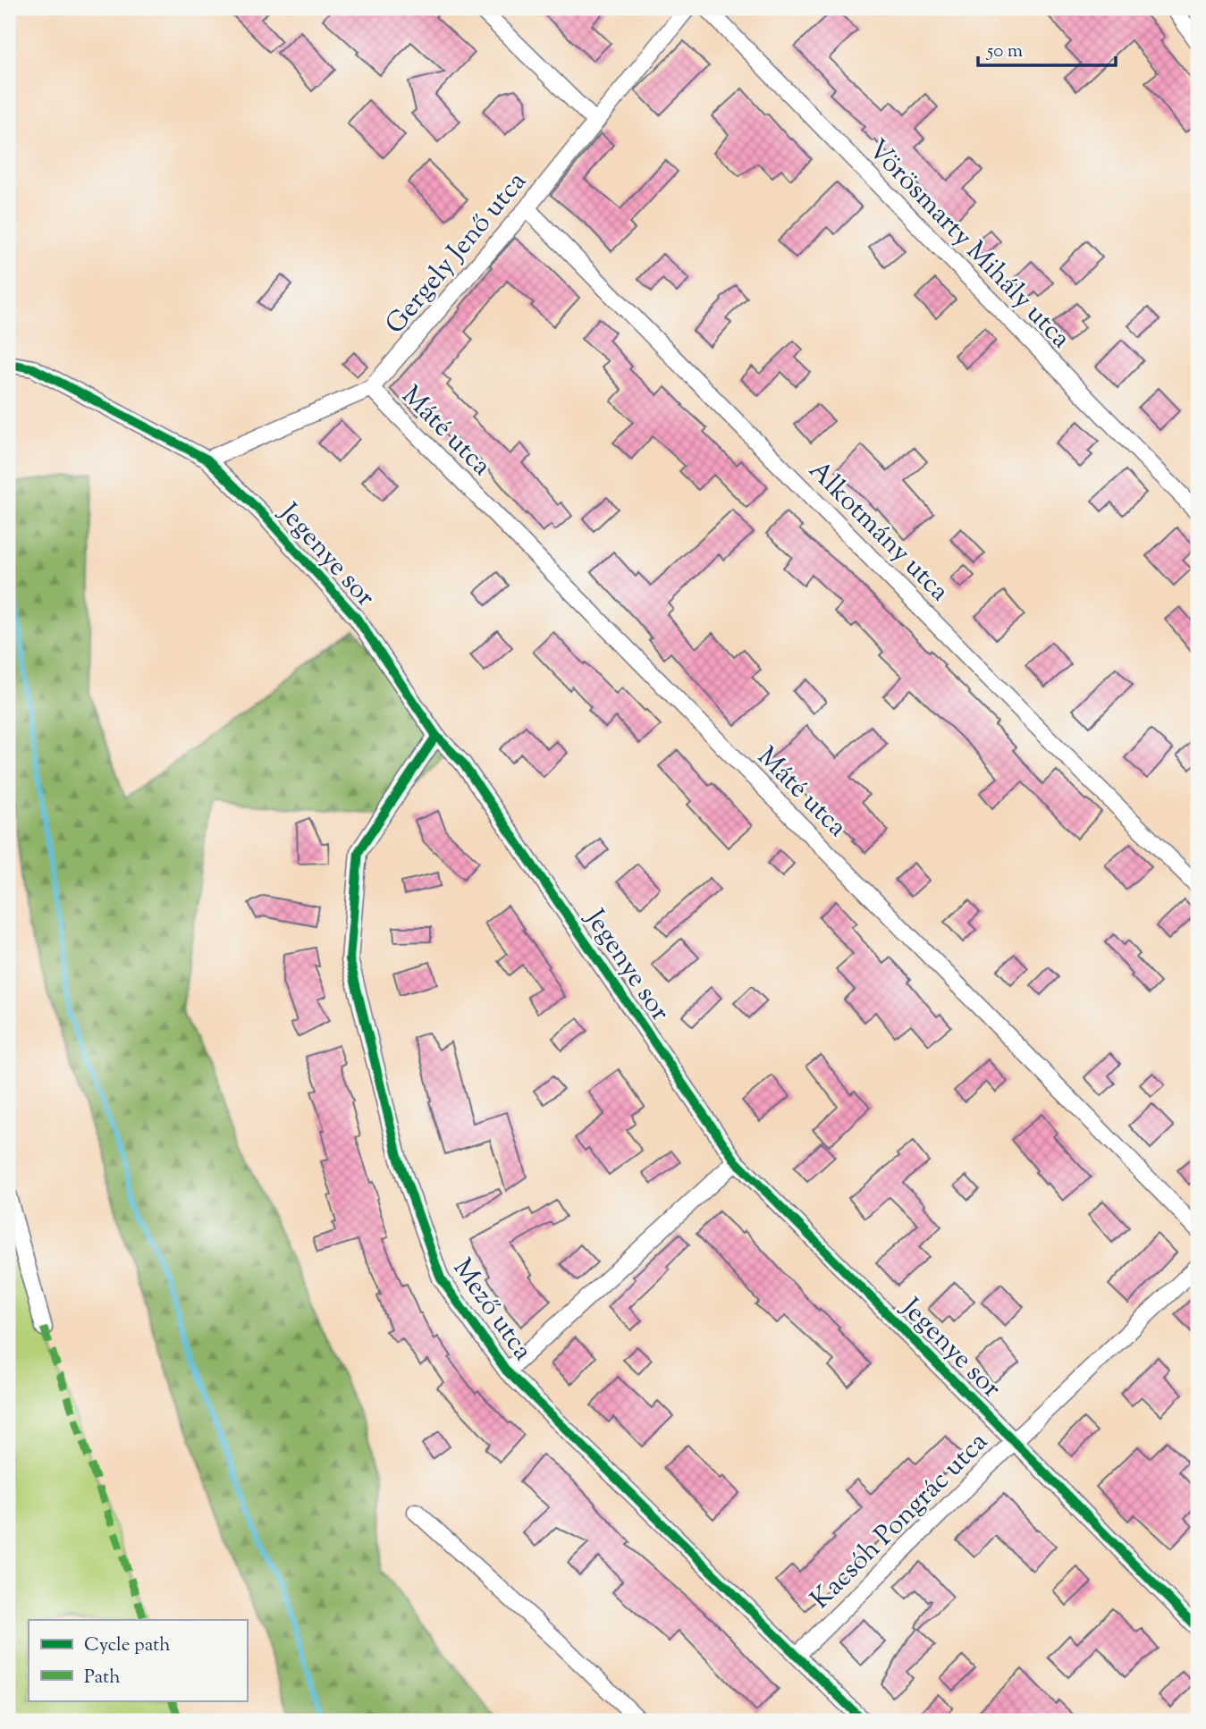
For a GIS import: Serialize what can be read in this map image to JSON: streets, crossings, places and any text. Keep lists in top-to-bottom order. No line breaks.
{"streets":{"street":["Vörösmarty Mihály utca","Gergely Jenő utca","Máté utca","Alkotmány utca","Jegenye sor","Mező utca","Kacsóh Pongrác utca"]},"crossings":[["Gergely Jenő utca","Máté utca"],["Gergely Jenő utca","Alkotmány utca"],["Gergely Jenő utca","Jegenye sor"],["Jegenye sor","Mező utca"],["Jegenye sor","Kacsóh Pongrác utca"],["Mező utca","Kacsóh Pongrác utca"]],"legend":["Cycle path","Path"],"scale_bar":"50 m"}
